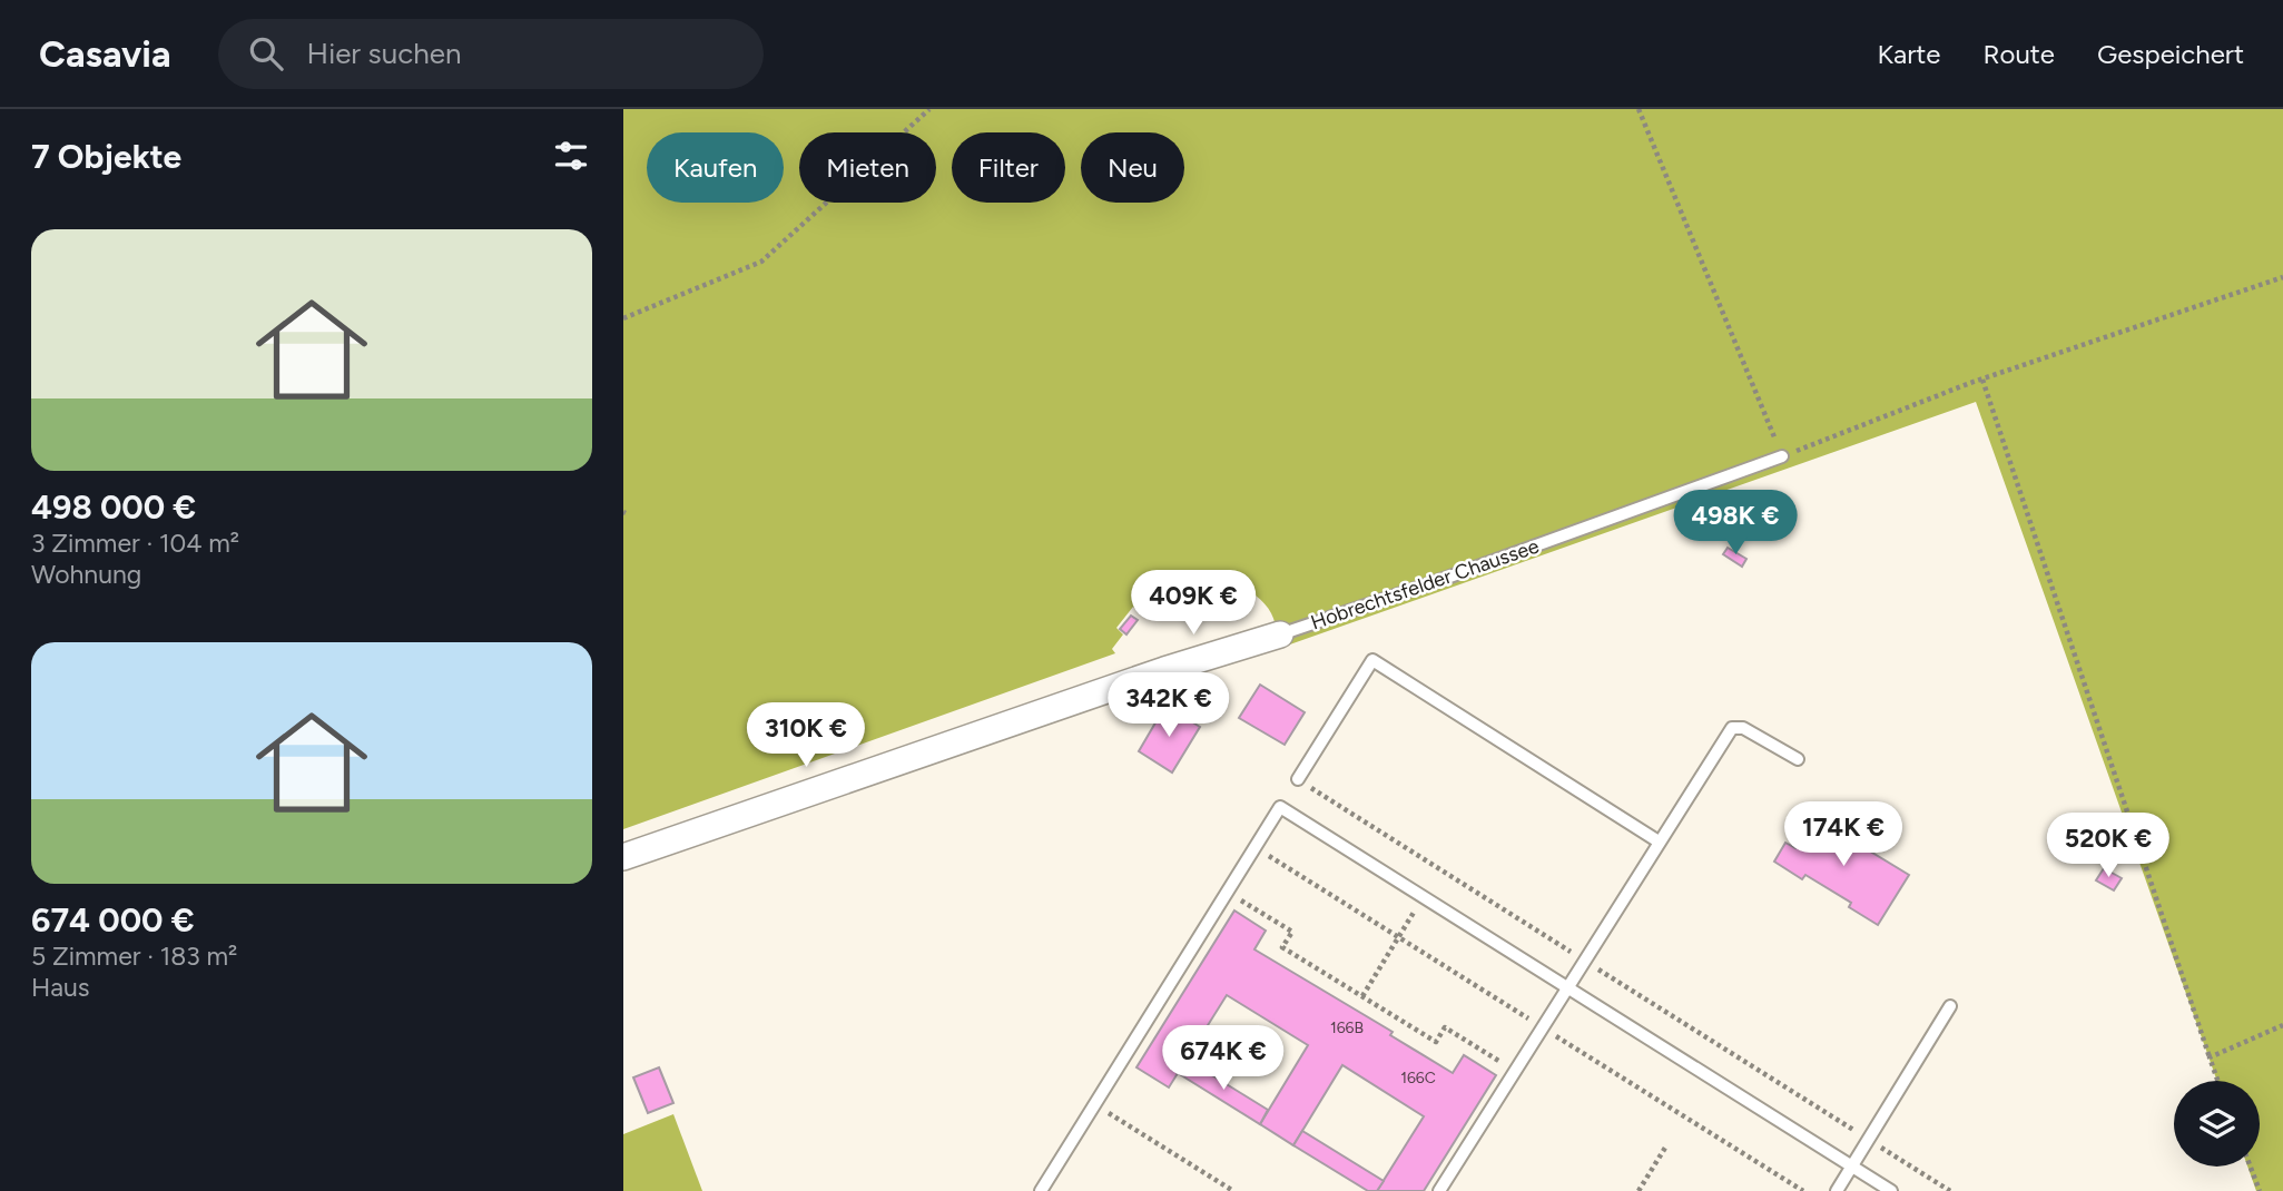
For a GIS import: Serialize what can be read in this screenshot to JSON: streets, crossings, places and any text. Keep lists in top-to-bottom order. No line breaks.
{"streets":{"street":["Hobrechtsfelder Chaussee"]},"house_numbers":["166B","166C"],"page":{"header":"Casavia","search":"Hier suchen","nav":["Karte","Route","Gespeichert"],"heading":"7 Objekte","chip":["Kaufen","Mieten","Filter","Neu"],"list":[{"name":"498 000 €","note":"3 Zimmer · 104 m² · Wohnung"},{"name":"674 000 €","note":"5 Zimmer · 183 m² · Haus"}],"price":["498K €","409K €","342K €","310K €","174K €","520K €","674K €"]}}
